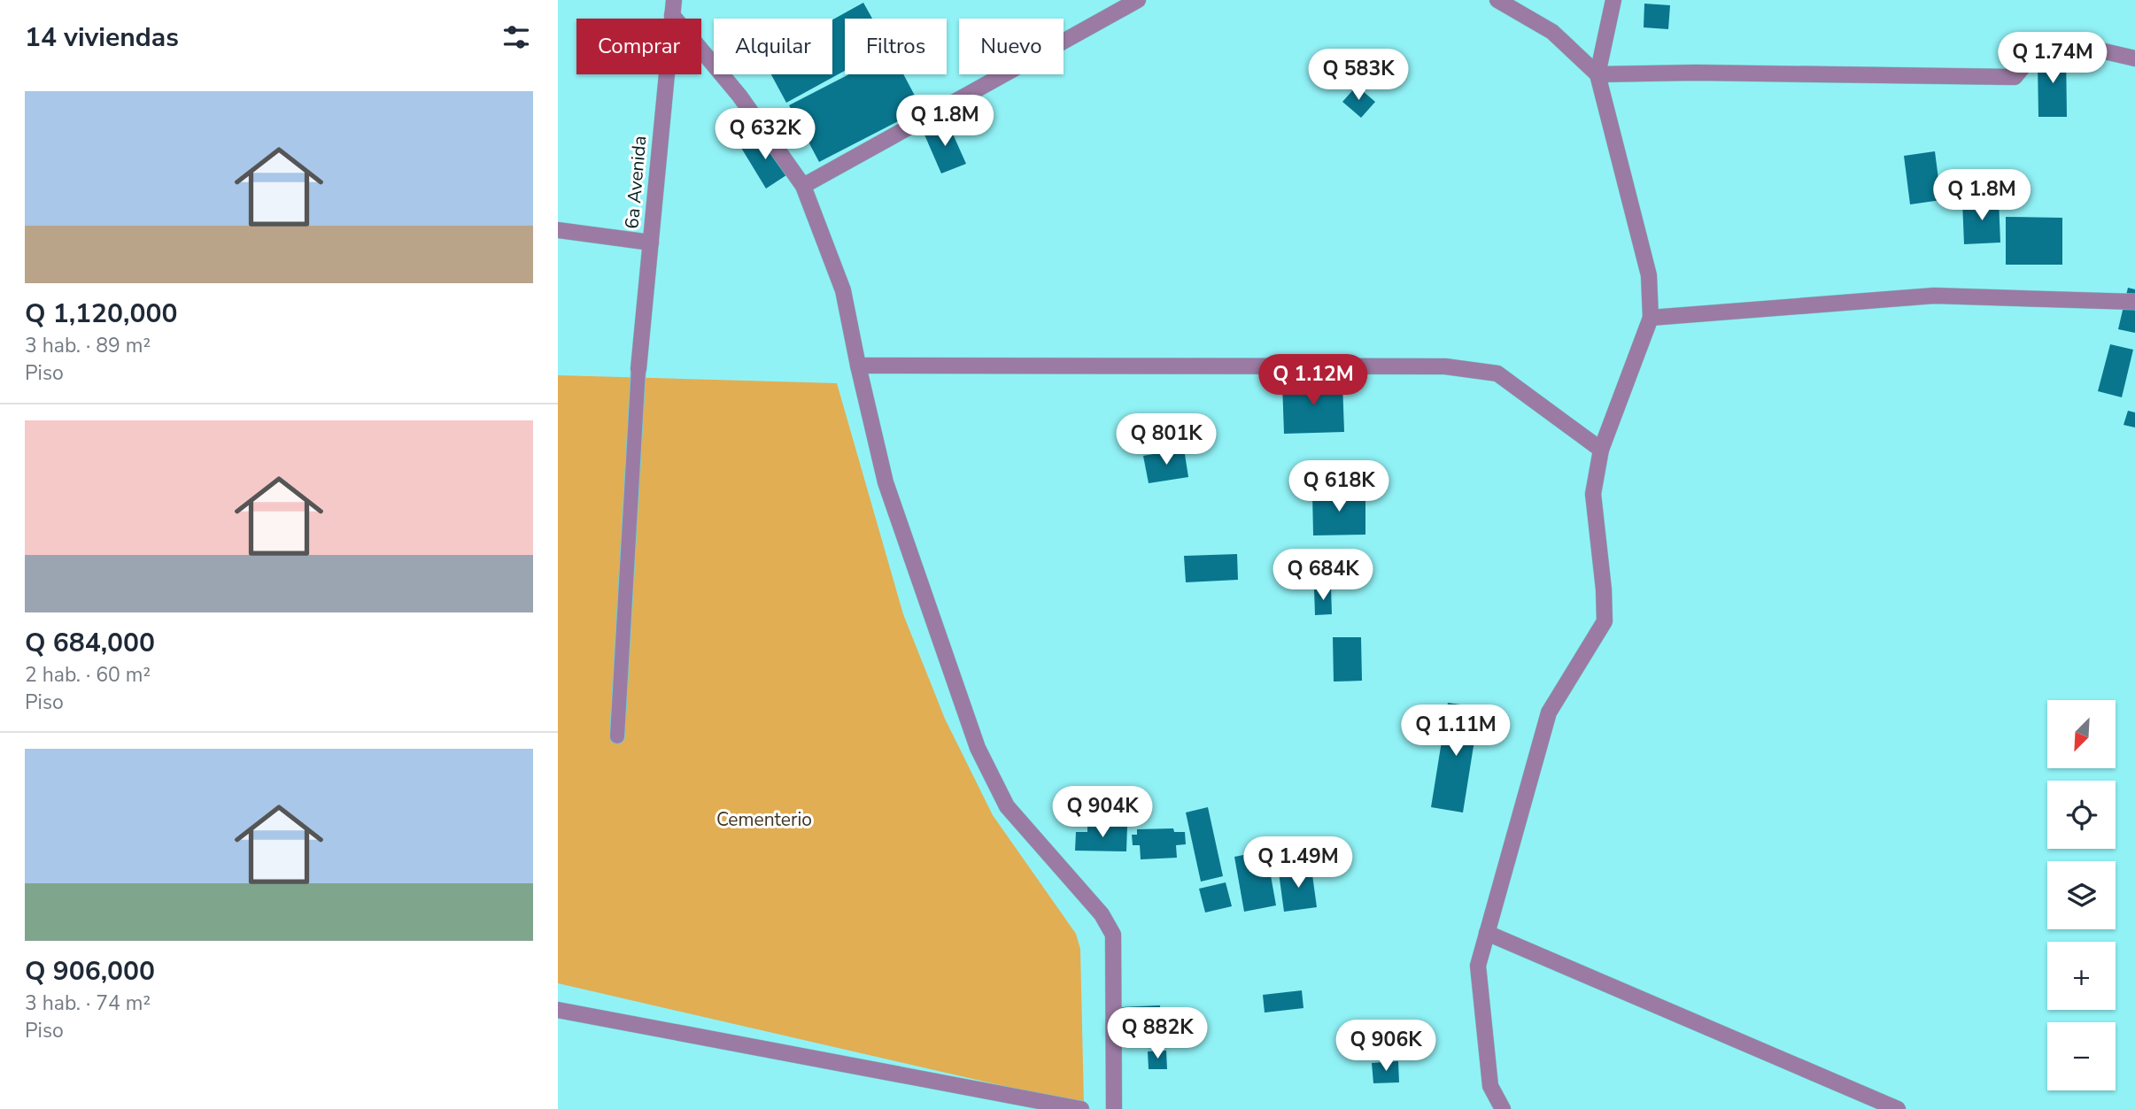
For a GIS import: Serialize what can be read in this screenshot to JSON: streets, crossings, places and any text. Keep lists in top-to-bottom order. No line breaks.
{"streets":{"street":["6a Avenida"]},"parks":["Cementerio"],"north":"bottom left","page":{"heading":"14 viviendas","chip":["Comprar","Alquilar","Filtros","Nuevo"],"price":["Q 1.74M","Q 583K","Q 1.8M","Q 632K","Q 1.8M","Q 1.12M","Q 801K","Q 618K","Q 684K","Q 1.11M","Q 904K","Q 1.49M","Q 882K","Q 906K"],"list":[{"name":"Q 1,120,000","note":"3 hab. · 89 m² · Piso"},{"name":"Q 684,000","note":"2 hab. · 60 m² · Piso"},{"name":"Q 906,000","note":"3 hab. · 74 m² · Piso"}],"map_buttons":["+","−"]}}
